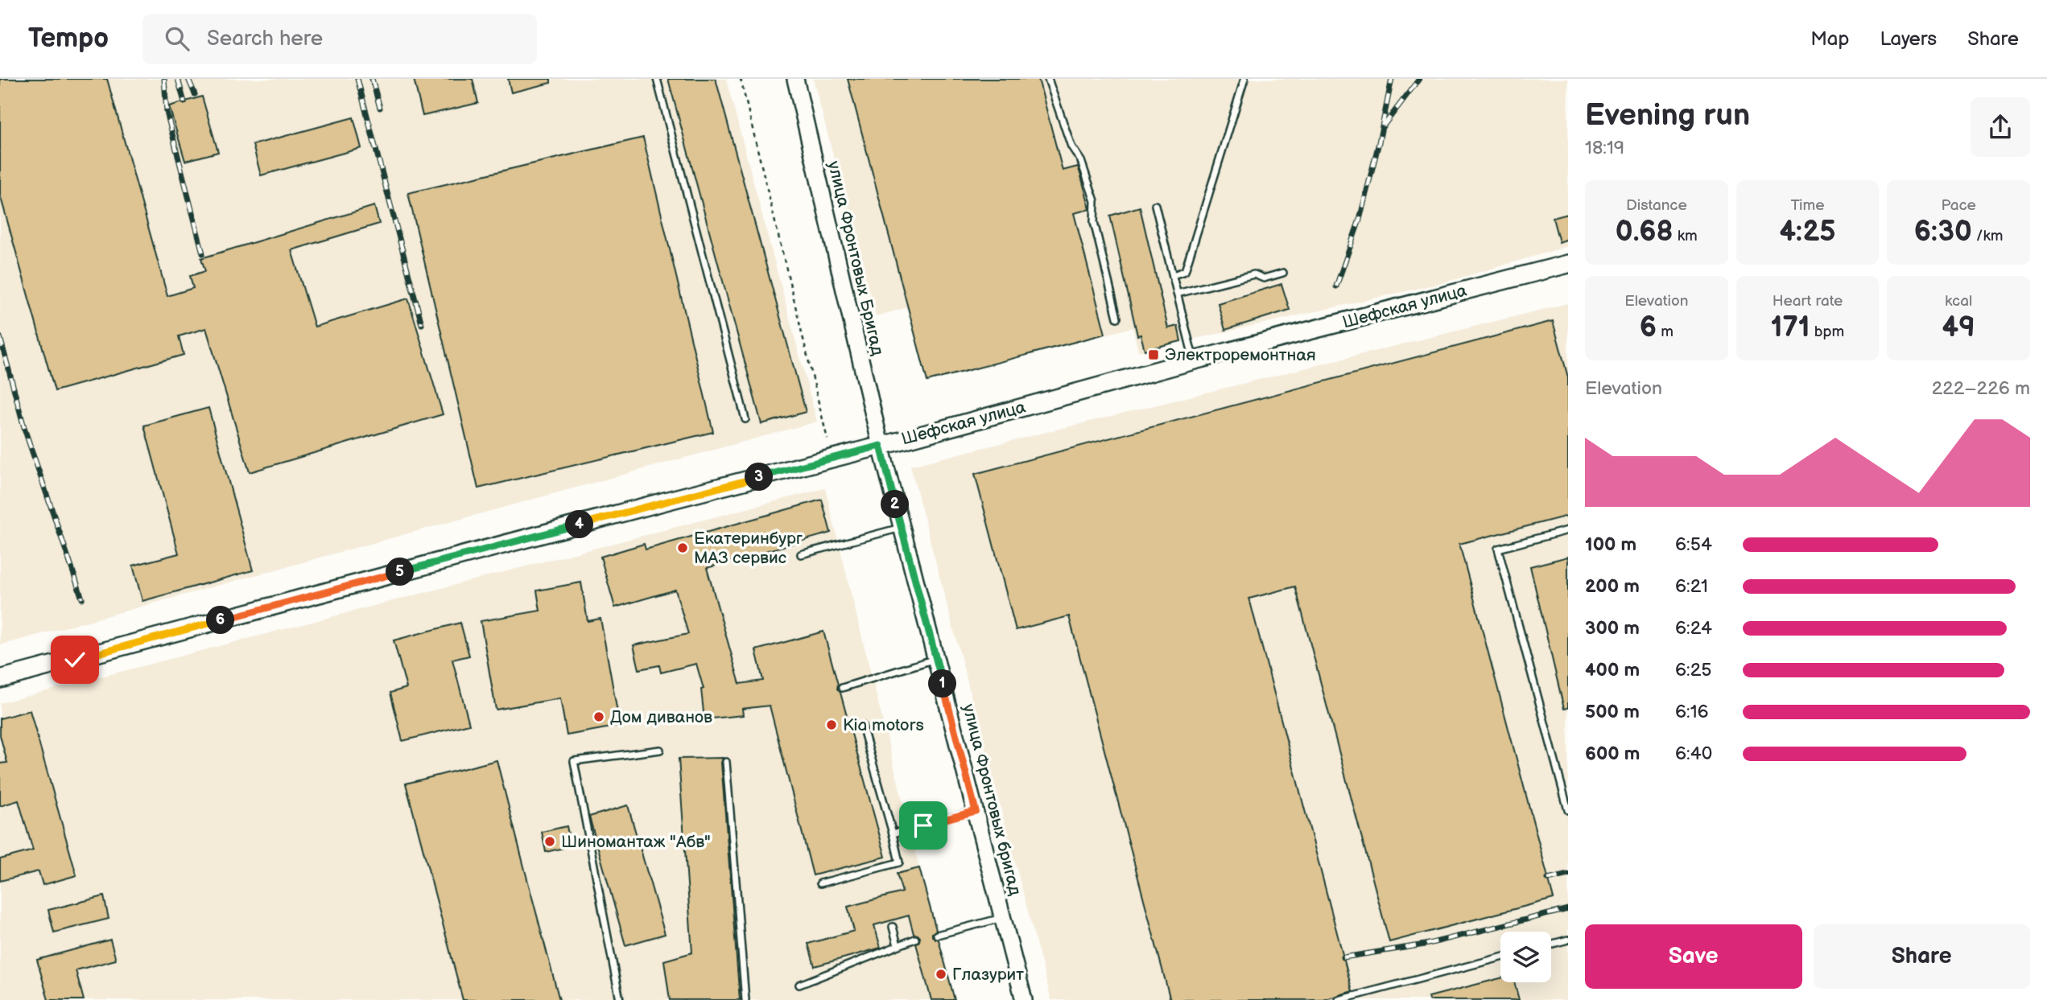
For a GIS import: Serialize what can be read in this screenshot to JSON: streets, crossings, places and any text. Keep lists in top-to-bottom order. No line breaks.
{"streets":{"main road":["улица Фронтовых Бригад","Шефская улица","улица Фронтовых бригад"]},"crossings":[["улица Фронтовых Бригад","Шефская улица"],["улица Фронтовых Бригад","улица Фронтовых бригад"],["Шефская улица","улица Фронтовых бригад"]],"places":{"transit":["Электроремонтная"],"other":["Екатеринбург МАЗ сервис","Дом диванов","Kia motors","Шиномантаж \"Абв\"","Глазурит"]},"page":{"header":"Tempo","search":"Search here","nav":["Map","Layers","Share"],"heading":["Evening run","18:19"],"stats":[["Distance","0.68 km"],["Time","4:25"],["Pace","6:30 /km"],["Elevation","6 m"],["Heart rate","171 bpm"],["kcal","49"]],"chart":["Elevation","222–226 m"],"pins":["3","2","4","5","6","1"],"list":[{"name":"100 m","note":"6:54"},{"name":"200 m","note":"6:21"},{"name":"300 m","note":"6:24"},{"name":"400 m","note":"6:25"},{"name":"500 m","note":"6:16"},{"name":"600 m","note":"6:40"}],"buttons":["Save","Share"]}}
